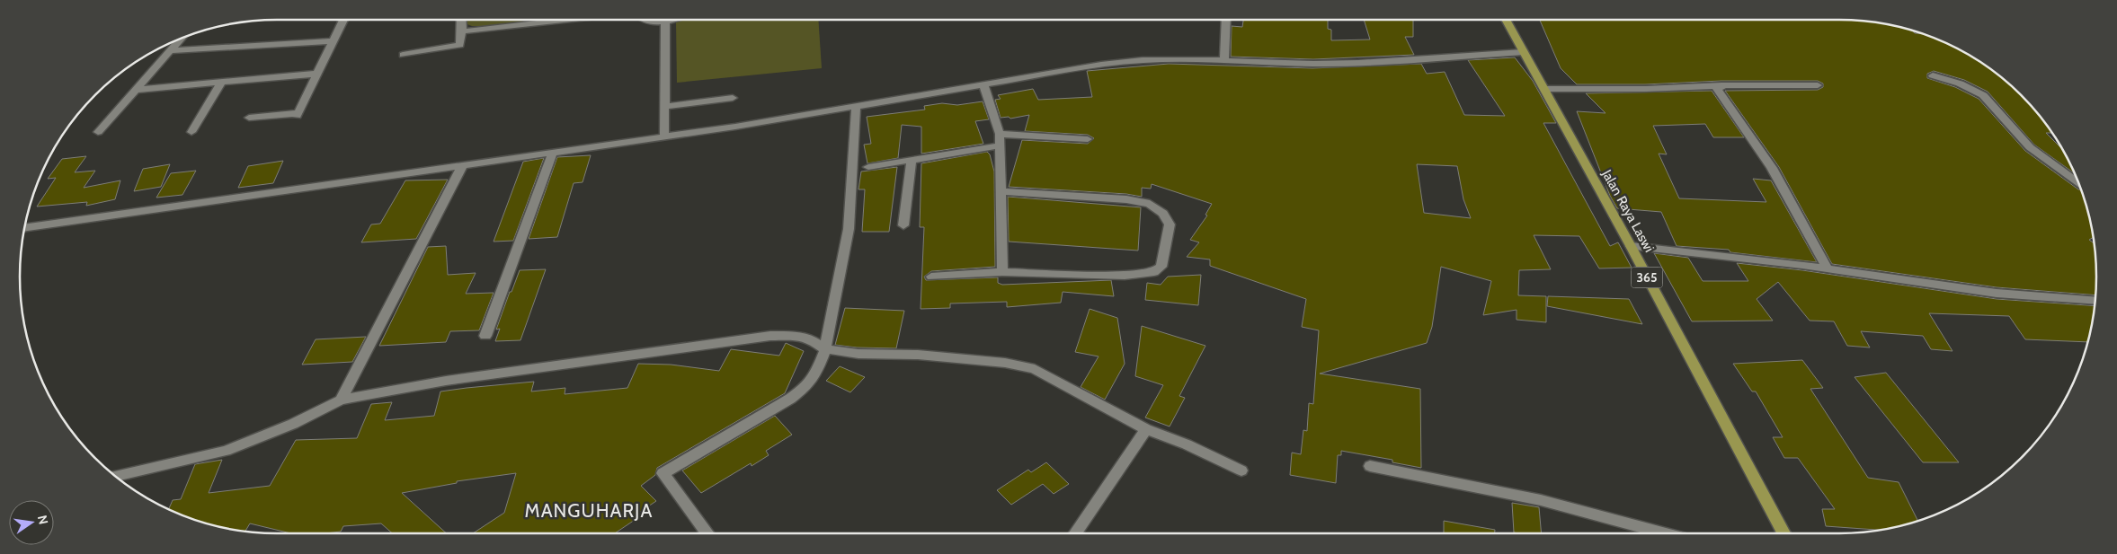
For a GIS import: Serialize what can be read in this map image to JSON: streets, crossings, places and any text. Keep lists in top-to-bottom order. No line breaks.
{"streets":{"main road":["Jalan Raya Laswi","365"]},"districts":["MANGUHARJA"],"north":"right"}
